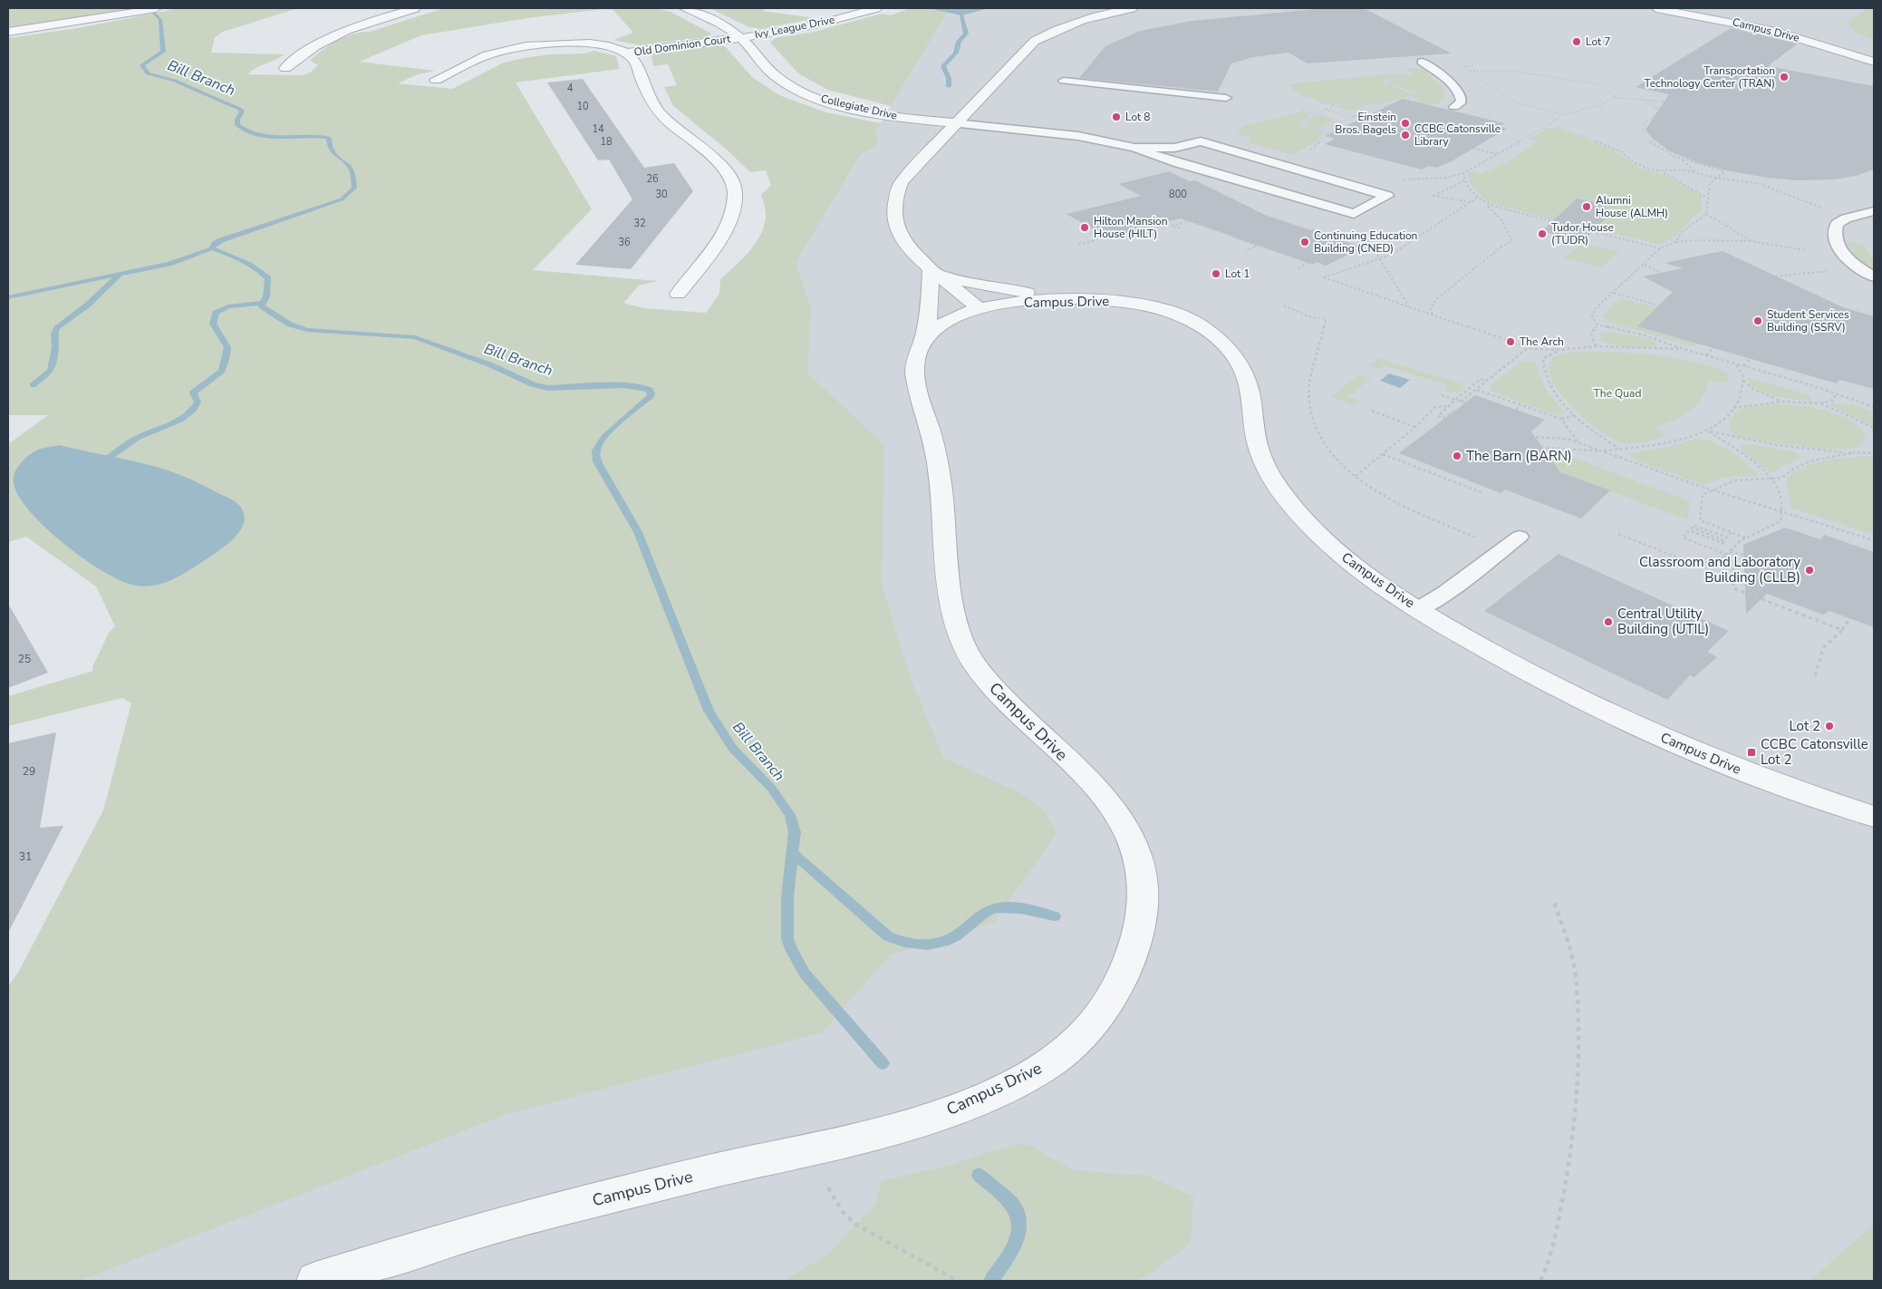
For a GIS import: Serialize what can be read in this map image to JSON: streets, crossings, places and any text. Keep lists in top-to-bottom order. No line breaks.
{"streets":{"street":["Ivy League Drive","Campus Drive","Old Dominion Court","Collegiate Drive"]},"crossings":[["Ivy League Drive","Old Dominion Court"],["Ivy League Drive","Collegiate Drive"],["Old Dominion Court","Collegiate Drive"]],"water":["Bill Branch"],"parks":["The Quad"],"places":{"other":["Lot 7","Transportation Technology Center (TRAN)","Lot 8","Einstein Bros. Bagels","CCBC Catonsville Library","Alumni House (ALMH)","Hilton Mansion House (HILT)","Tudor House (TUDR)","Continuing Education Building (CNED)","Lot 1","Student Services Building (SSRV)","The Arch","The Barn (BARN)","Classroom and Laboratory Building (CLLB)","Central Utility Building (UTIL)","Lot 2"],"transit":["CCBC Catonsville Lot 2"]},"house_numbers":["4","10","14","18","26","30","800","32","36","25","29","31"]}
